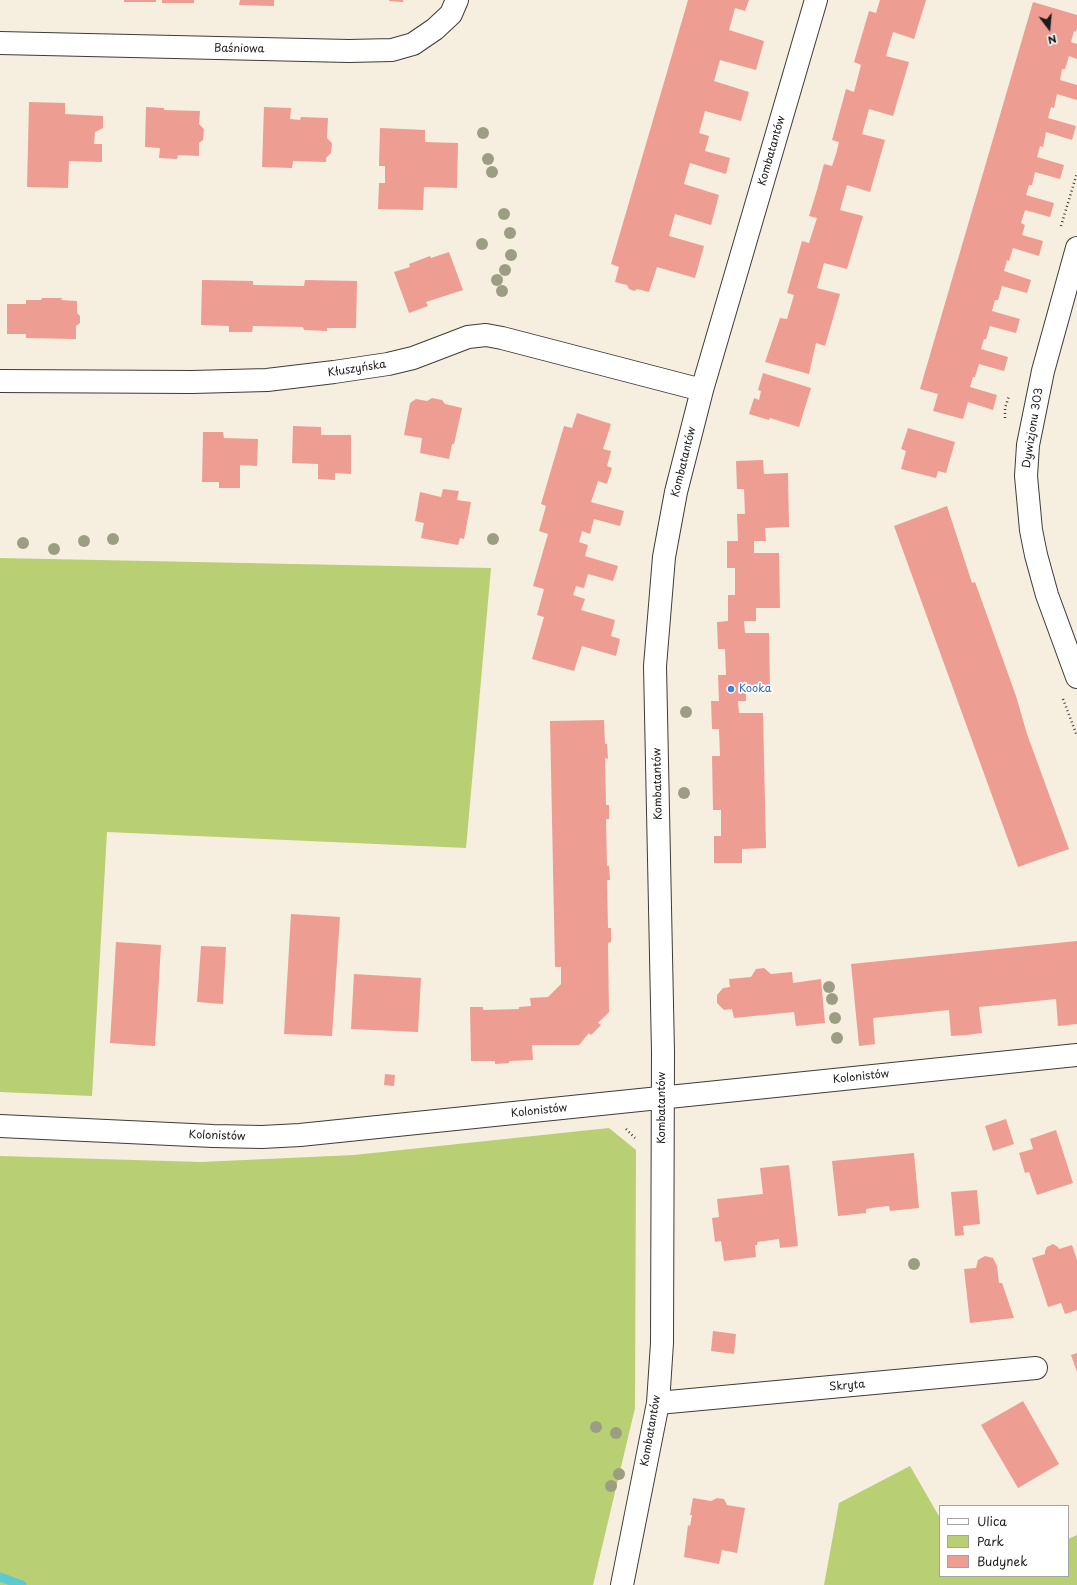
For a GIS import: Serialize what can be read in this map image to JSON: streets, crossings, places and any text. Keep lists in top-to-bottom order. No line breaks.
{"streets":{"street":["Baśniowa","Kombatantów","Kłuszyńska","Dywizjonu 303","Kolonistów","Skryta"]},"crossings":[["Kombatantów","Kłuszyńska"],["Kombatantów","Kolonistów"],["Kombatantów","Skryta"]],"places":["Kooka"],"legend":["Ulica","Park","Budynek"],"north":"bottom"}
